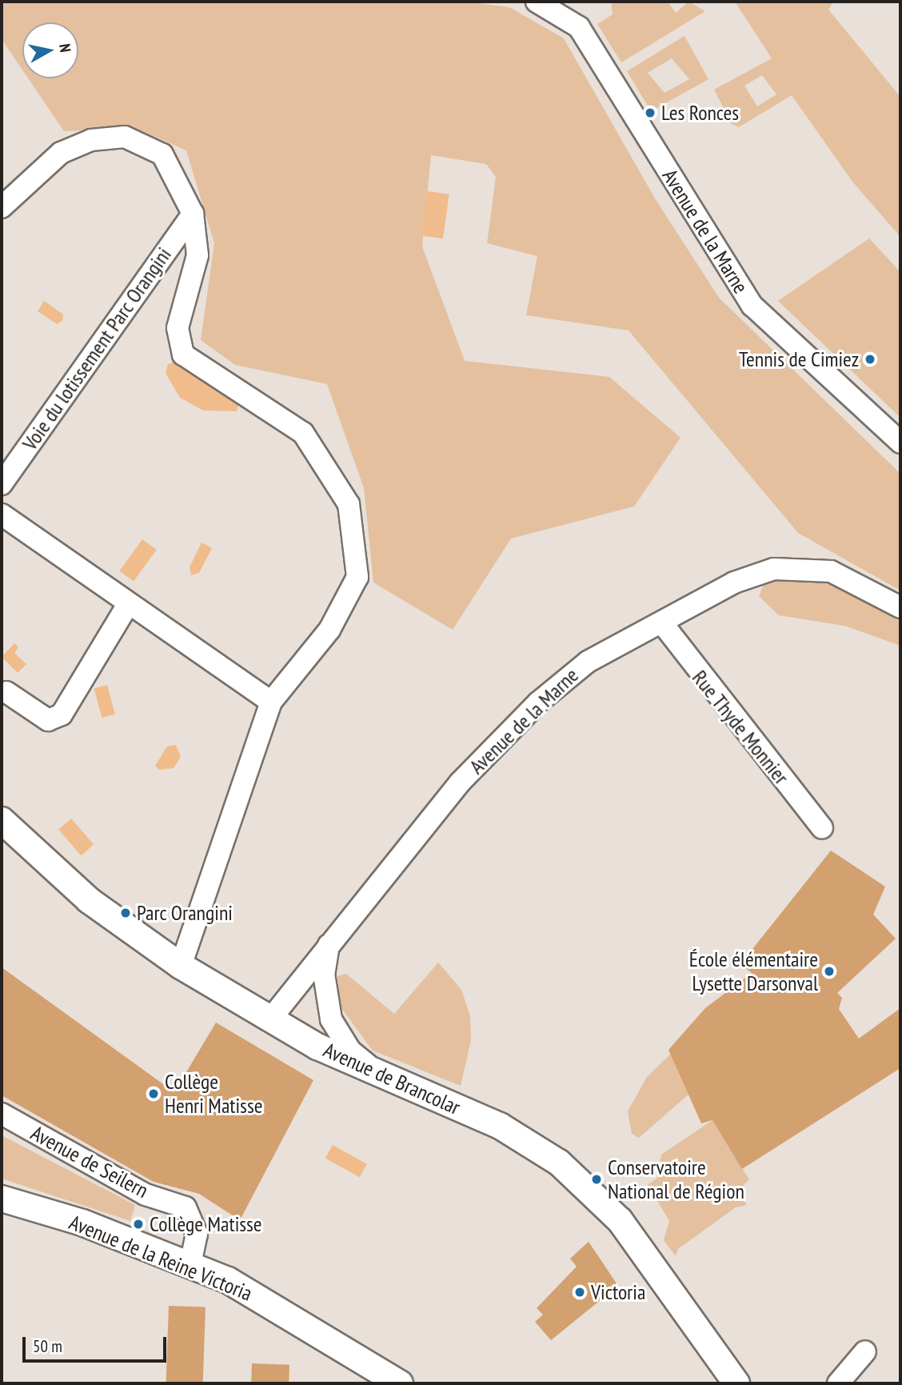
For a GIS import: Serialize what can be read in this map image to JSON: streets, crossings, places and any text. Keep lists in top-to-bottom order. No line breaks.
{"streets":{"street":["Avenue de la Marne","Voie du lotissement Parc Orangini","Rue Thyde Monnier","Avenue de Brancolar","Avenue de Seilern","Avenue de la Reine Victoria"]},"crossings":[["Avenue de la Marne","Rue Thyde Monnier"],["Avenue de la Marne","Avenue de Brancolar"],["Voie du lotissement Parc Orangini","Avenue de Brancolar"],["Avenue de Seilern","Avenue de la Reine Victoria"]],"places":["Les Ronces","Tennis de Cimiez","Parc Orangini","École élémentaire Lysette Darsonval","Collège Henri Matisse","Conservatoire National de Région","Collège Matisse","Victoria"],"scale_bar":"50 m","north":"right"}
